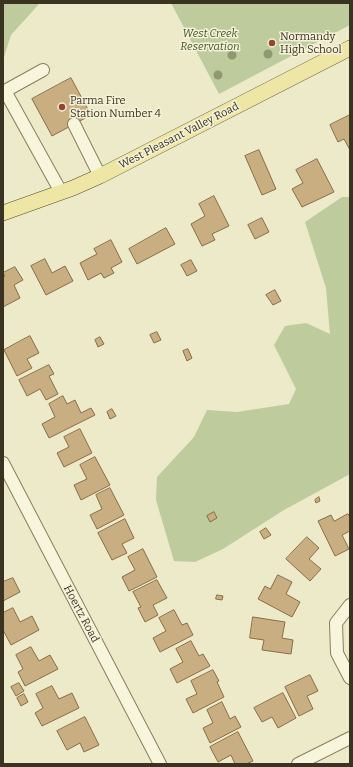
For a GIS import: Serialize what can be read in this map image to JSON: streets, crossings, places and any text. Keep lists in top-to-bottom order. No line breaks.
{"streets":{"main road":["West Pleasant Valley Road"],"street":["Hoertz Road"]},"parks":["West Creek Reservation"],"places":["Normandy High School","Parma Fire Station Number 4"]}
